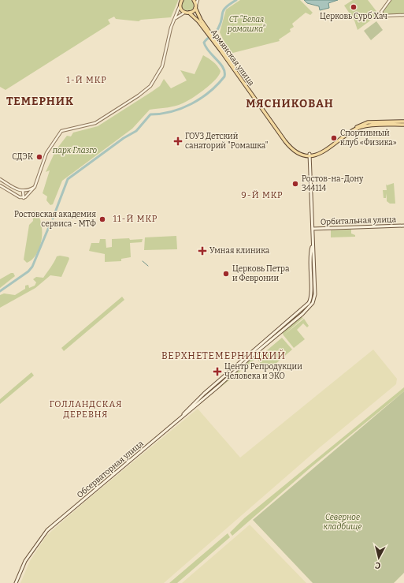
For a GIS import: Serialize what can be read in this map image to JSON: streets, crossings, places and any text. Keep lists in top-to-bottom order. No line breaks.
{"streets":{"main road":["Армянская улица","Орбитальная улица","Обсерваторная улица"]},"crossings":[["Армянская улица","Обсерваторная улица"],["Орбитальная улица","Обсерваторная улица"]],"districts":["1-Й МКР","ТЕМЕРНИК","МЯСНИКОВАН","9-Й МКР","11-Й МКР","ВЕРХНЕТЕМЕРНИЦКИЙ","ГОЛЛАНДСКАЯ ДЕРЕВНЯ"],"parks":["СТ \"Белая ромашка\"","парк Глазго","Северное кладбище"],"places":{"other":["Церковь Сурб Хач","Спортивный клуб «Физика»","СДЭК","Ростов-на-Дону 344114","Ростовская академия сервиса - МТФ","Церковь Петра и Февронии"],"health":["ГОУЗ Детский санаторий \"Ромашка\"","Умная клиника","Центр Репродукции Человека и ЭКО"]},"north":"bottom"}
